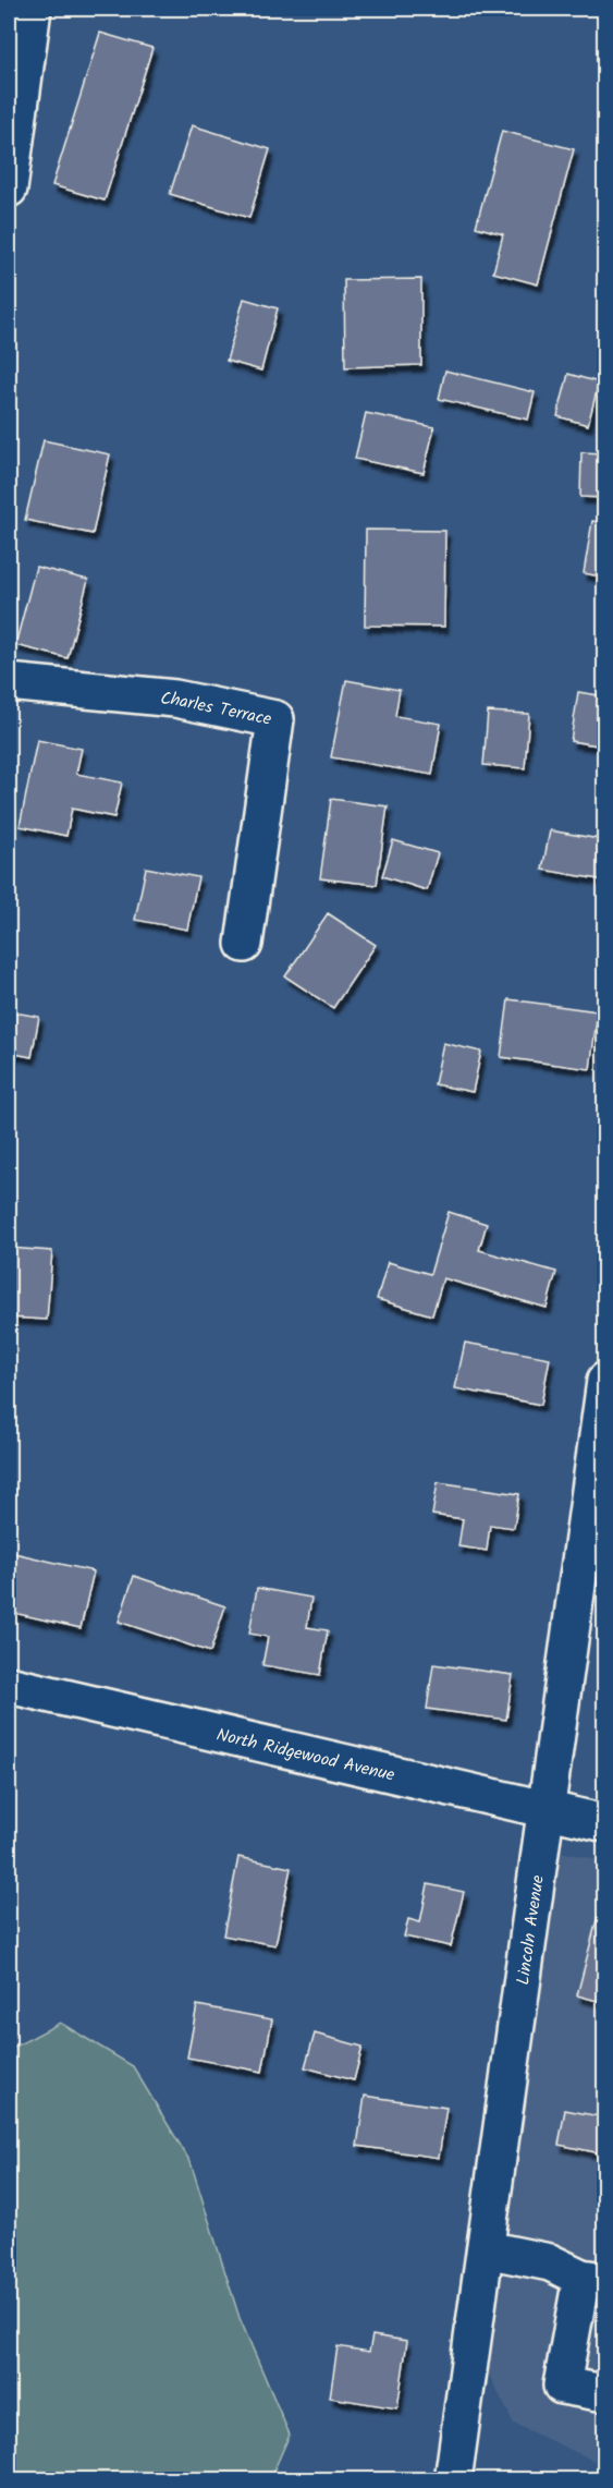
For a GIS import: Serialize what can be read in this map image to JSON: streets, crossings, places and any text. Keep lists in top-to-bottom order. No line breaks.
{"streets":{"street":["Charles Terrace","North Ridgewood Avenue","Lincoln Avenue"]},"crossings":[["North Ridgewood Avenue","Lincoln Avenue"]]}
